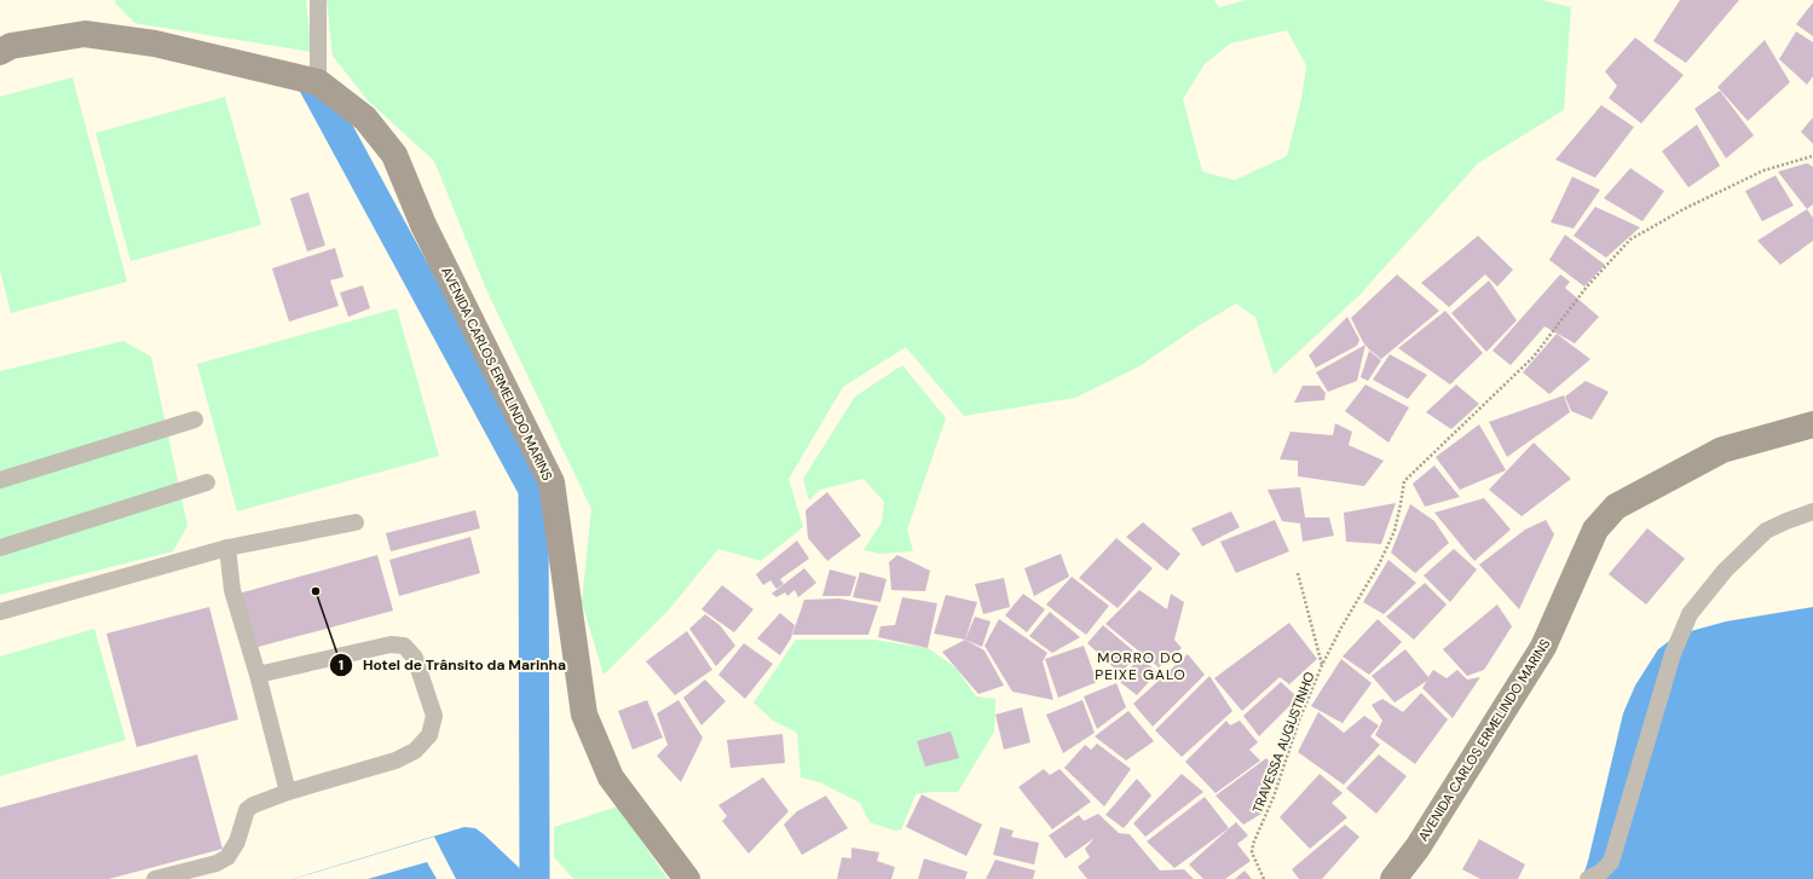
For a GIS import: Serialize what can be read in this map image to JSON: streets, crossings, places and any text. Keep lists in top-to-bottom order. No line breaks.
{"streets":{"street":["AVENIDA CARLOS ERMELINDO MARINS"],"path":["TRAVESSA AUGUSTINHO"]},"districts":["MORRO DO PEIXE GALO"],"places":["Hotel de Trânsito da Marinha"]}
